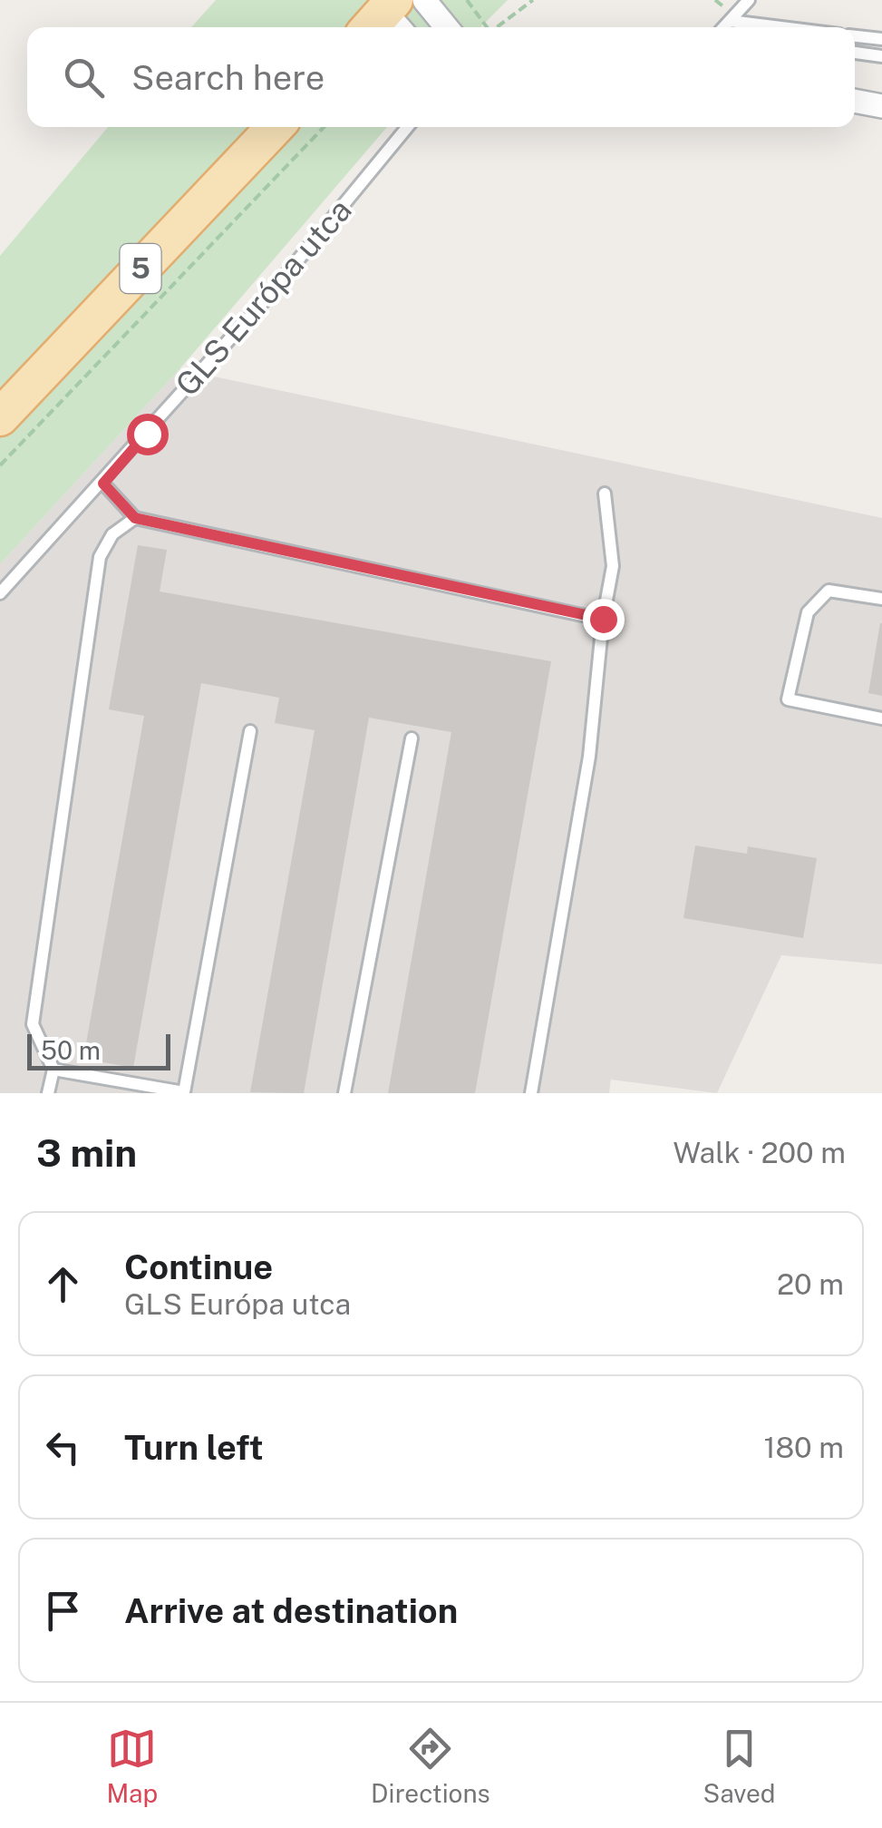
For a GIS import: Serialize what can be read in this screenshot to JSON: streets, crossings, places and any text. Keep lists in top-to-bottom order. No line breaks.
{"streets":{"main road":["5"],"lane":["GLS Európa utca"]},"scale_bar":"50 m","page":{"search":"Search here","scale":"50 m","heading":["3 min","Walk · 200 m"],"list":[["Continue","GLS Európa utca","20 m"],["Turn left","180 m"],"Arrive at destination"],"nav":["Map","Directions","Saved"]}}
